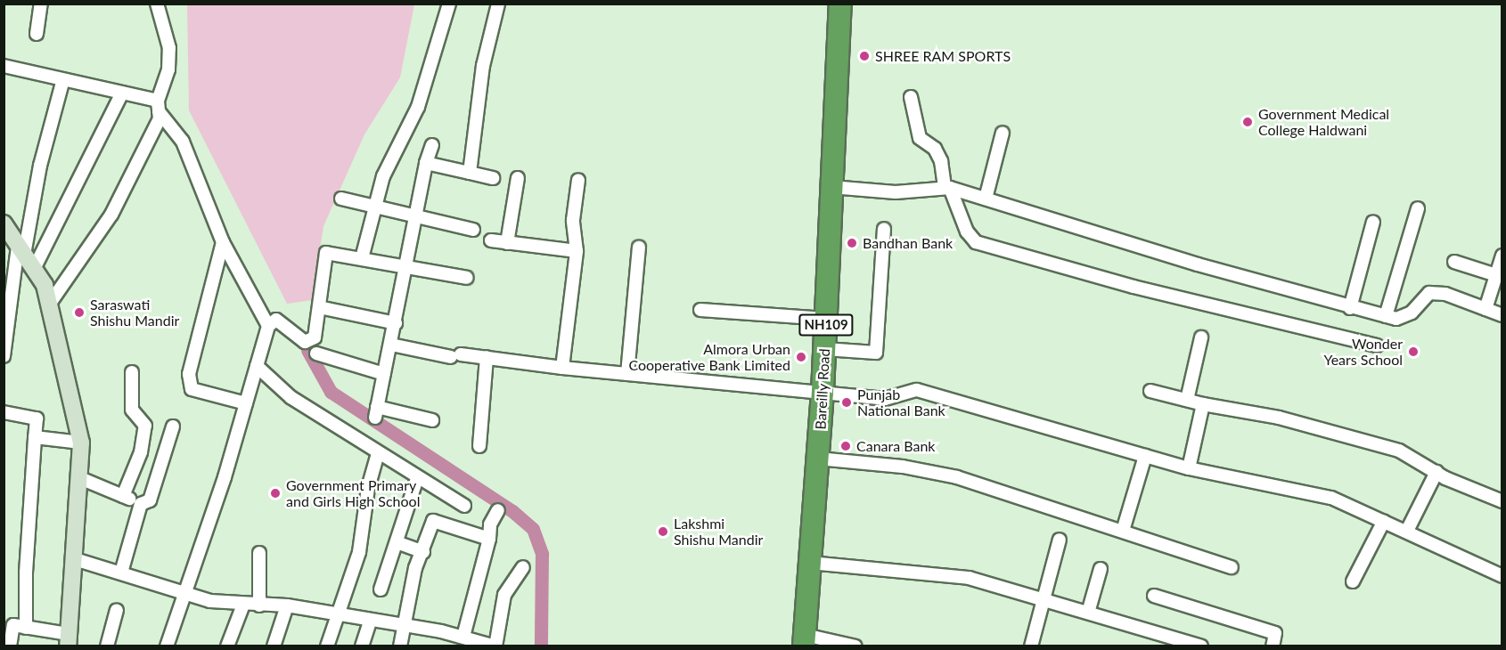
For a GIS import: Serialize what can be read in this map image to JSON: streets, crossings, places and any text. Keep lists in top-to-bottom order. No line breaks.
{"streets":{"highway":["NH109","Bareilly Road"]},"places":["SHREE RAM SPORTS","Government Medical College Haldwani","Bandhan Bank","Saraswati Shishu Mandir","Wonder Years School","Almora Urban Cooperative Bank Limited","Punjab National Bank","Canara Bank","Government Primary and Girls High School","Lakshmi Shishu Mandir"]}
